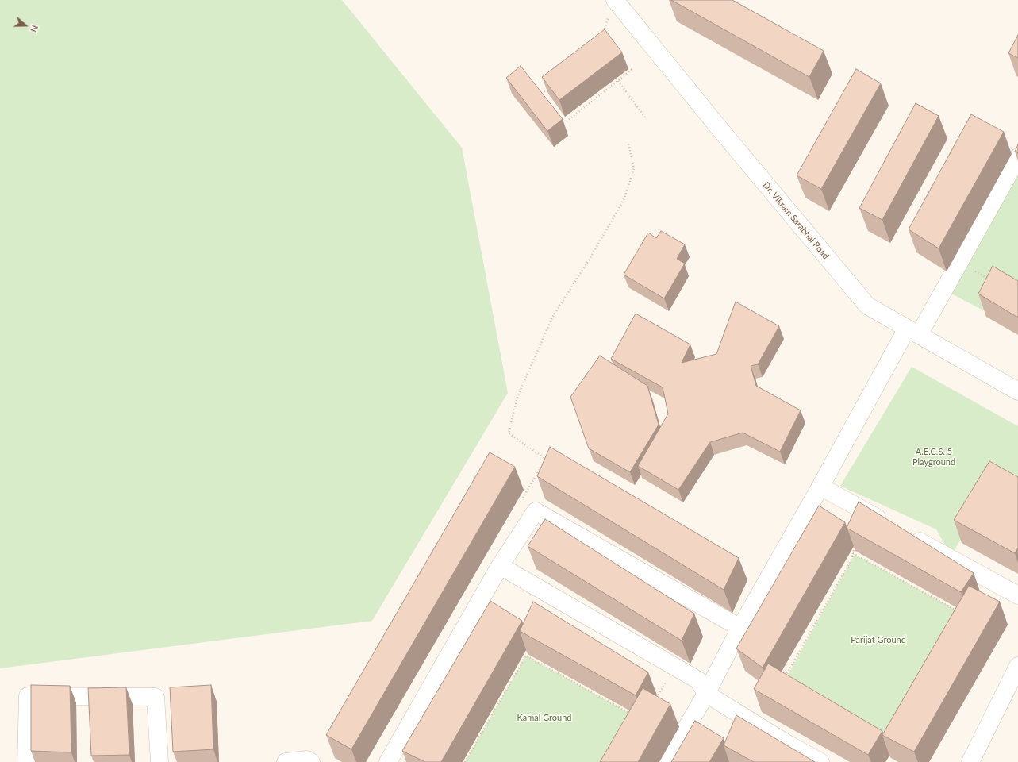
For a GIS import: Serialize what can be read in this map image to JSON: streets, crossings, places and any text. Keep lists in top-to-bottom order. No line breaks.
{"streets":{"street":["Dr. Vikram Sarabhai Road"]},"parks":["A.E.C.S. 5 Playground","Parijat Ground","Kamal Ground"],"north":"right"}
